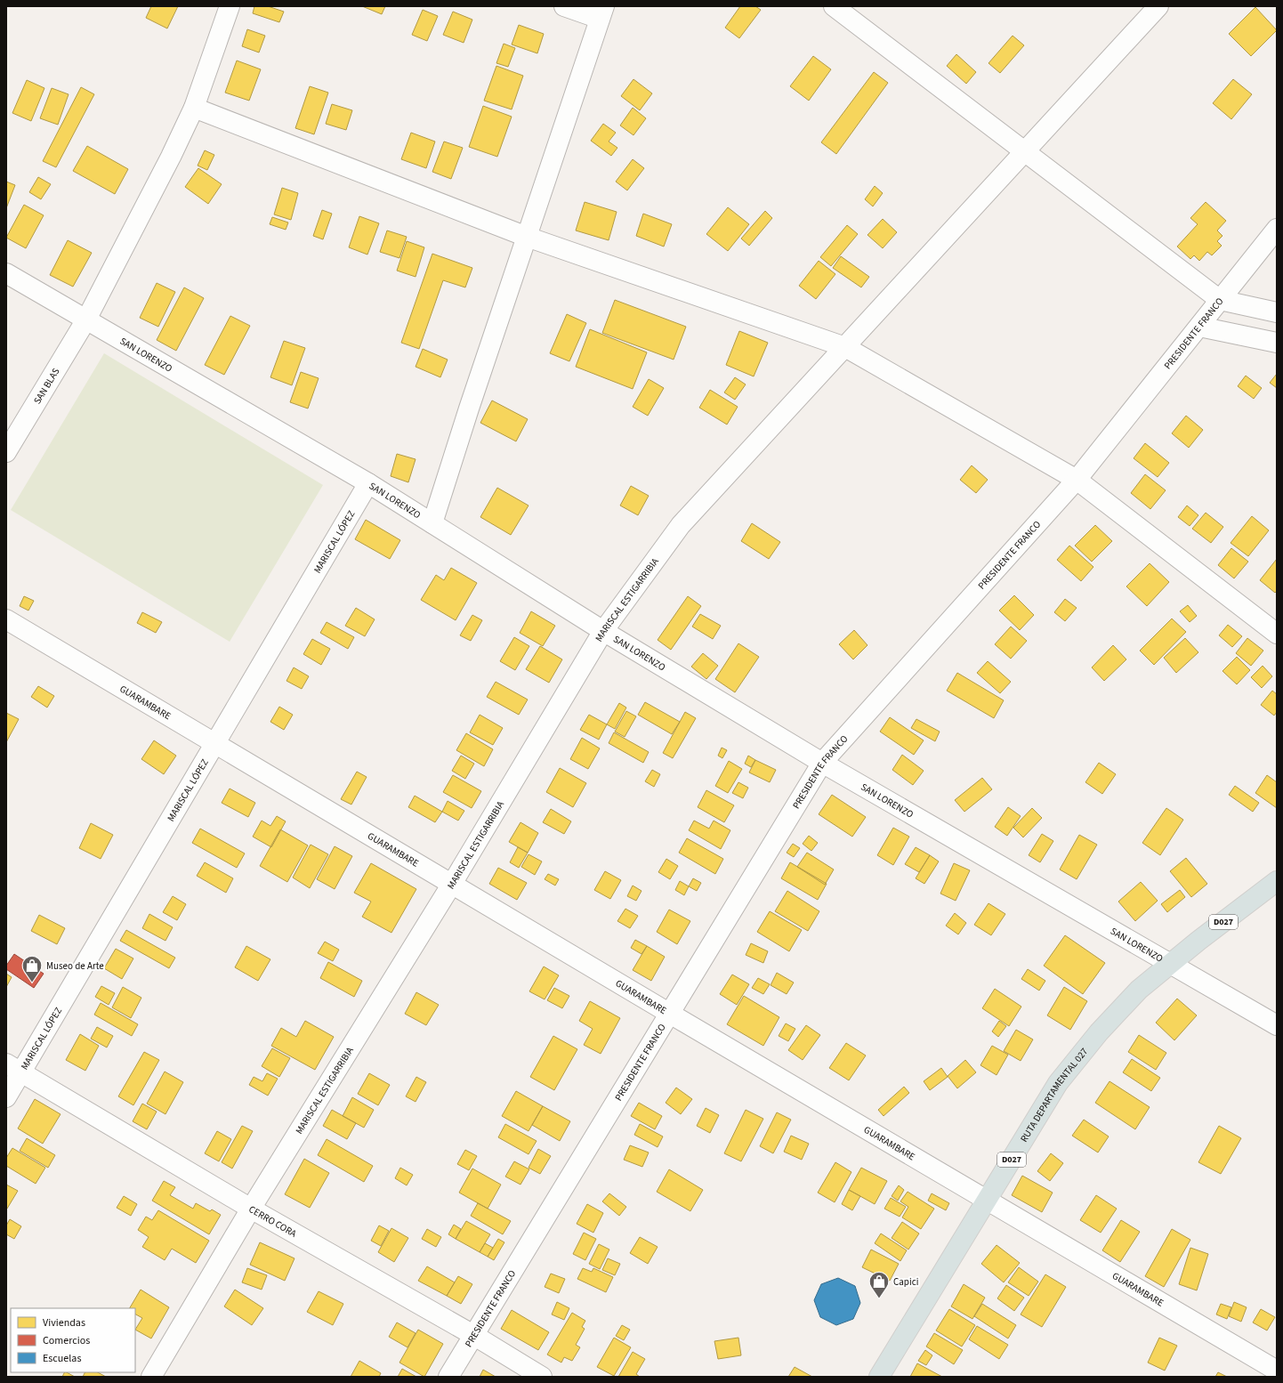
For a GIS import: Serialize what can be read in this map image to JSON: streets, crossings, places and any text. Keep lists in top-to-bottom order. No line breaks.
{"streets":{"main road":["D027","RUTA DEPARTAMENTAL 027"],"street":["PRESIDENTE FRANCO","SAN LORENZO","SAN BLAS","MARISCAL LÓPEZ","MARISCAL ESTIGARRIBIA","GUARAMBARE","CERRO CORA"]},"crossings":[["PRESIDENTE FRANCO","SAN LORENZO"],["PRESIDENTE FRANCO","GUARAMBARE"],["PRESIDENTE FRANCO","CERRO CORA"],["SAN LORENZO","SAN BLAS"],["SAN LORENZO","MARISCAL LÓPEZ"],["SAN LORENZO","MARISCAL ESTIGARRIBIA"],["SAN LORENZO","RUTA DEPARTAMENTAL 027"],["MARISCAL LÓPEZ","GUARAMBARE"],["MARISCAL LÓPEZ","CERRO CORA"],["MARISCAL ESTIGARRIBIA","GUARAMBARE"],["MARISCAL ESTIGARRIBIA","CERRO CORA"],["GUARAMBARE","RUTA DEPARTAMENTAL 027"]],"places":{"shop":["Museo de Arte","Capici"]},"legend":["Viviendas","Comercios","Escuelas"]}
